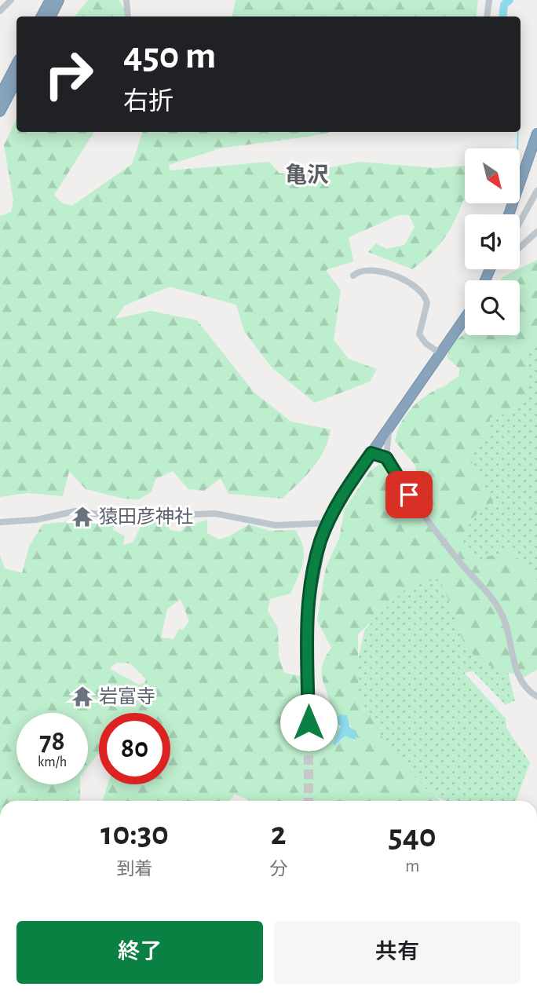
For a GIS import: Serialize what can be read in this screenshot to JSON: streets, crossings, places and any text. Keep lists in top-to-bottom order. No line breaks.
{"districts":["亀沢"],"places":{"temple":["猿田彦神社","岩富寺"]},"north":"bottom right","page":{"turn":["450 m","右折"],"speed":"78 km/h","limit":"80","eta":["10:30","到着","2","分","540","m"],"buttons":["終了","共有"]}}
